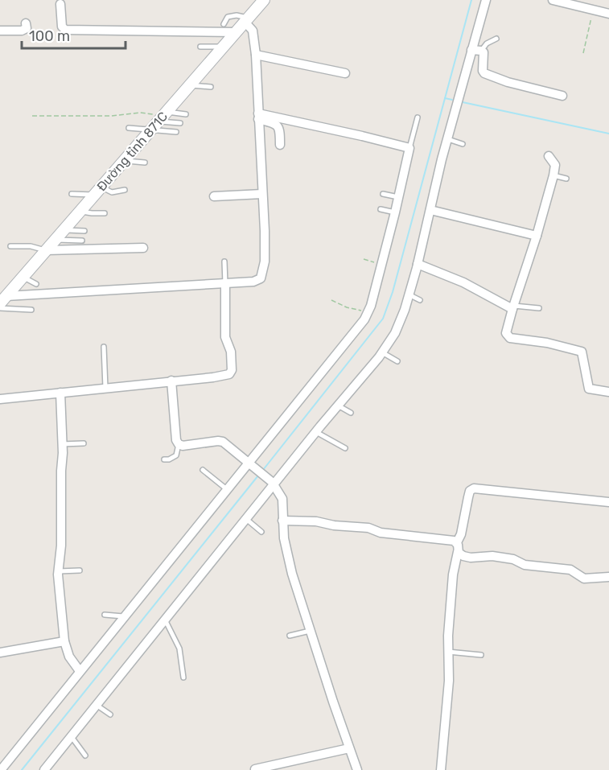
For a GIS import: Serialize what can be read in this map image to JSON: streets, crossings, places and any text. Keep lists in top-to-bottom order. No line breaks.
{"streets":{"main road":["Đường tỉnh 871C"]},"scale_bar":"100 m"}
